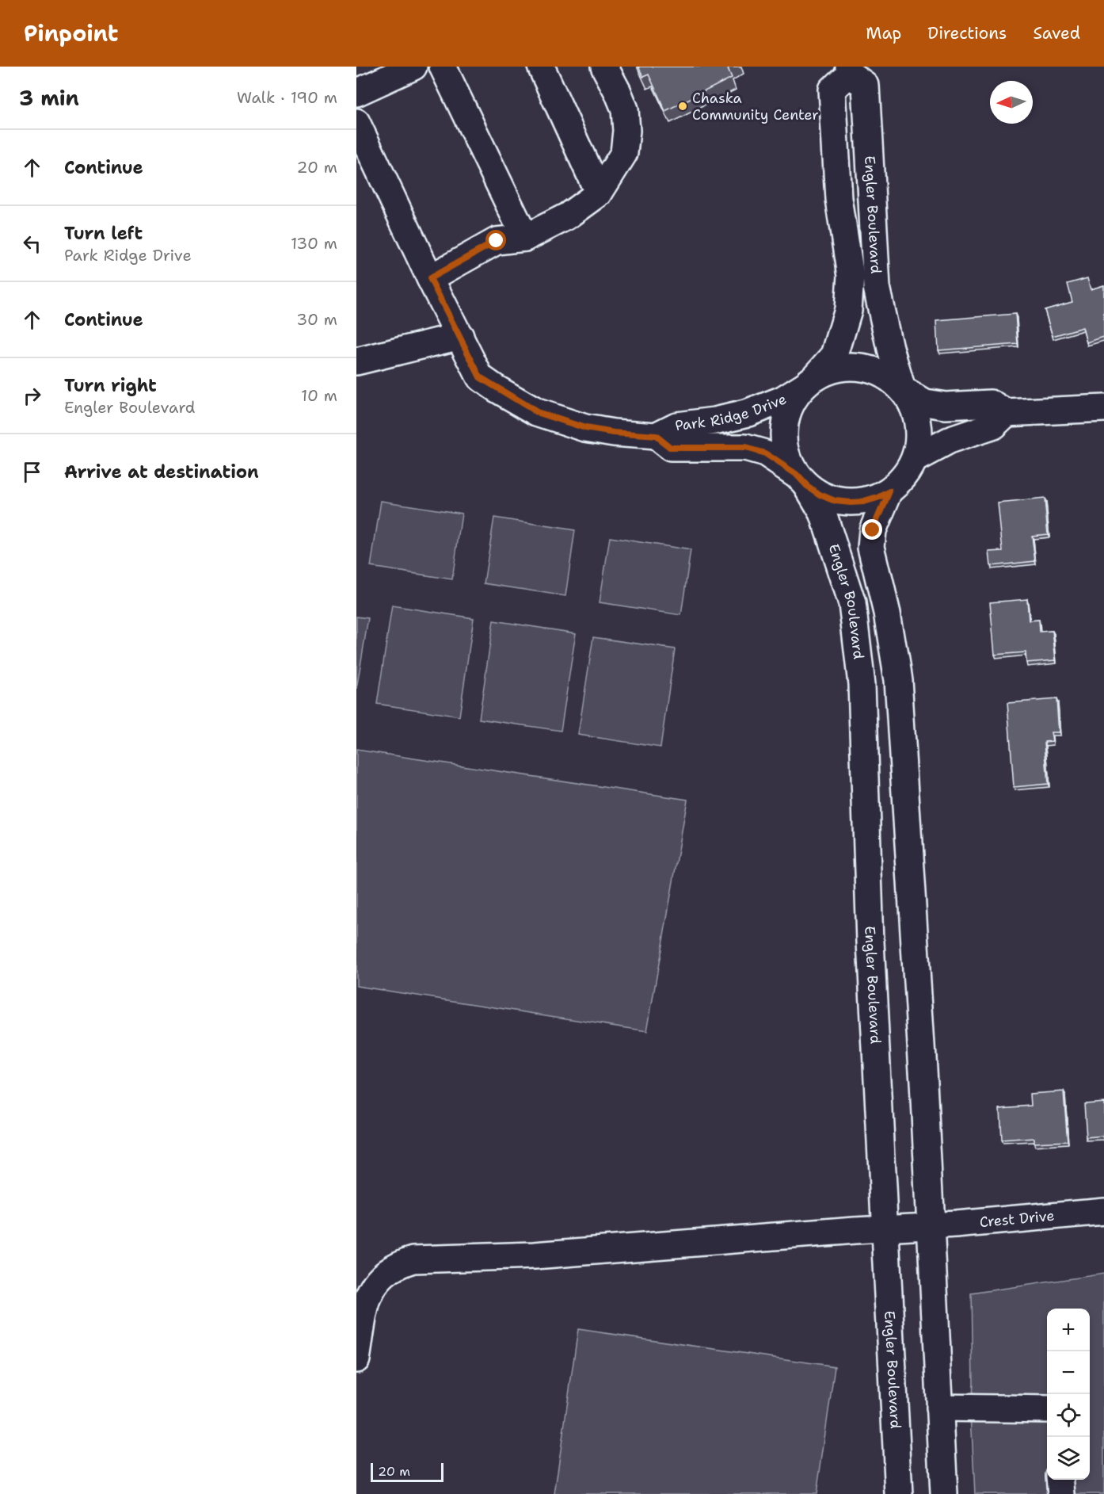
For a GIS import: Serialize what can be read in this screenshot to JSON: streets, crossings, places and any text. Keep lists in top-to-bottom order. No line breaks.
{"streets":{"main road":["Engler Boulevard","Park Ridge Drive","Crest Drive"]},"crossings":[["Engler Boulevard","Park Ridge Drive"],["Engler Boulevard","Crest Drive"]],"places":["Chaska Community Center"],"scale_bar":"20 m","north":"left","page":{"header":"Pinpoint","nav":["Map","Directions","Saved"],"heading":["3 min","Walk · 190 m"],"list":[["Continue","20 m"],["Turn left","Park Ridge Drive","130 m"],["Continue","30 m"],["Turn right","Engler Boulevard","10 m"],"Arrive at destination"],"map_buttons":["+","−"],"scale":"20 m"}}
